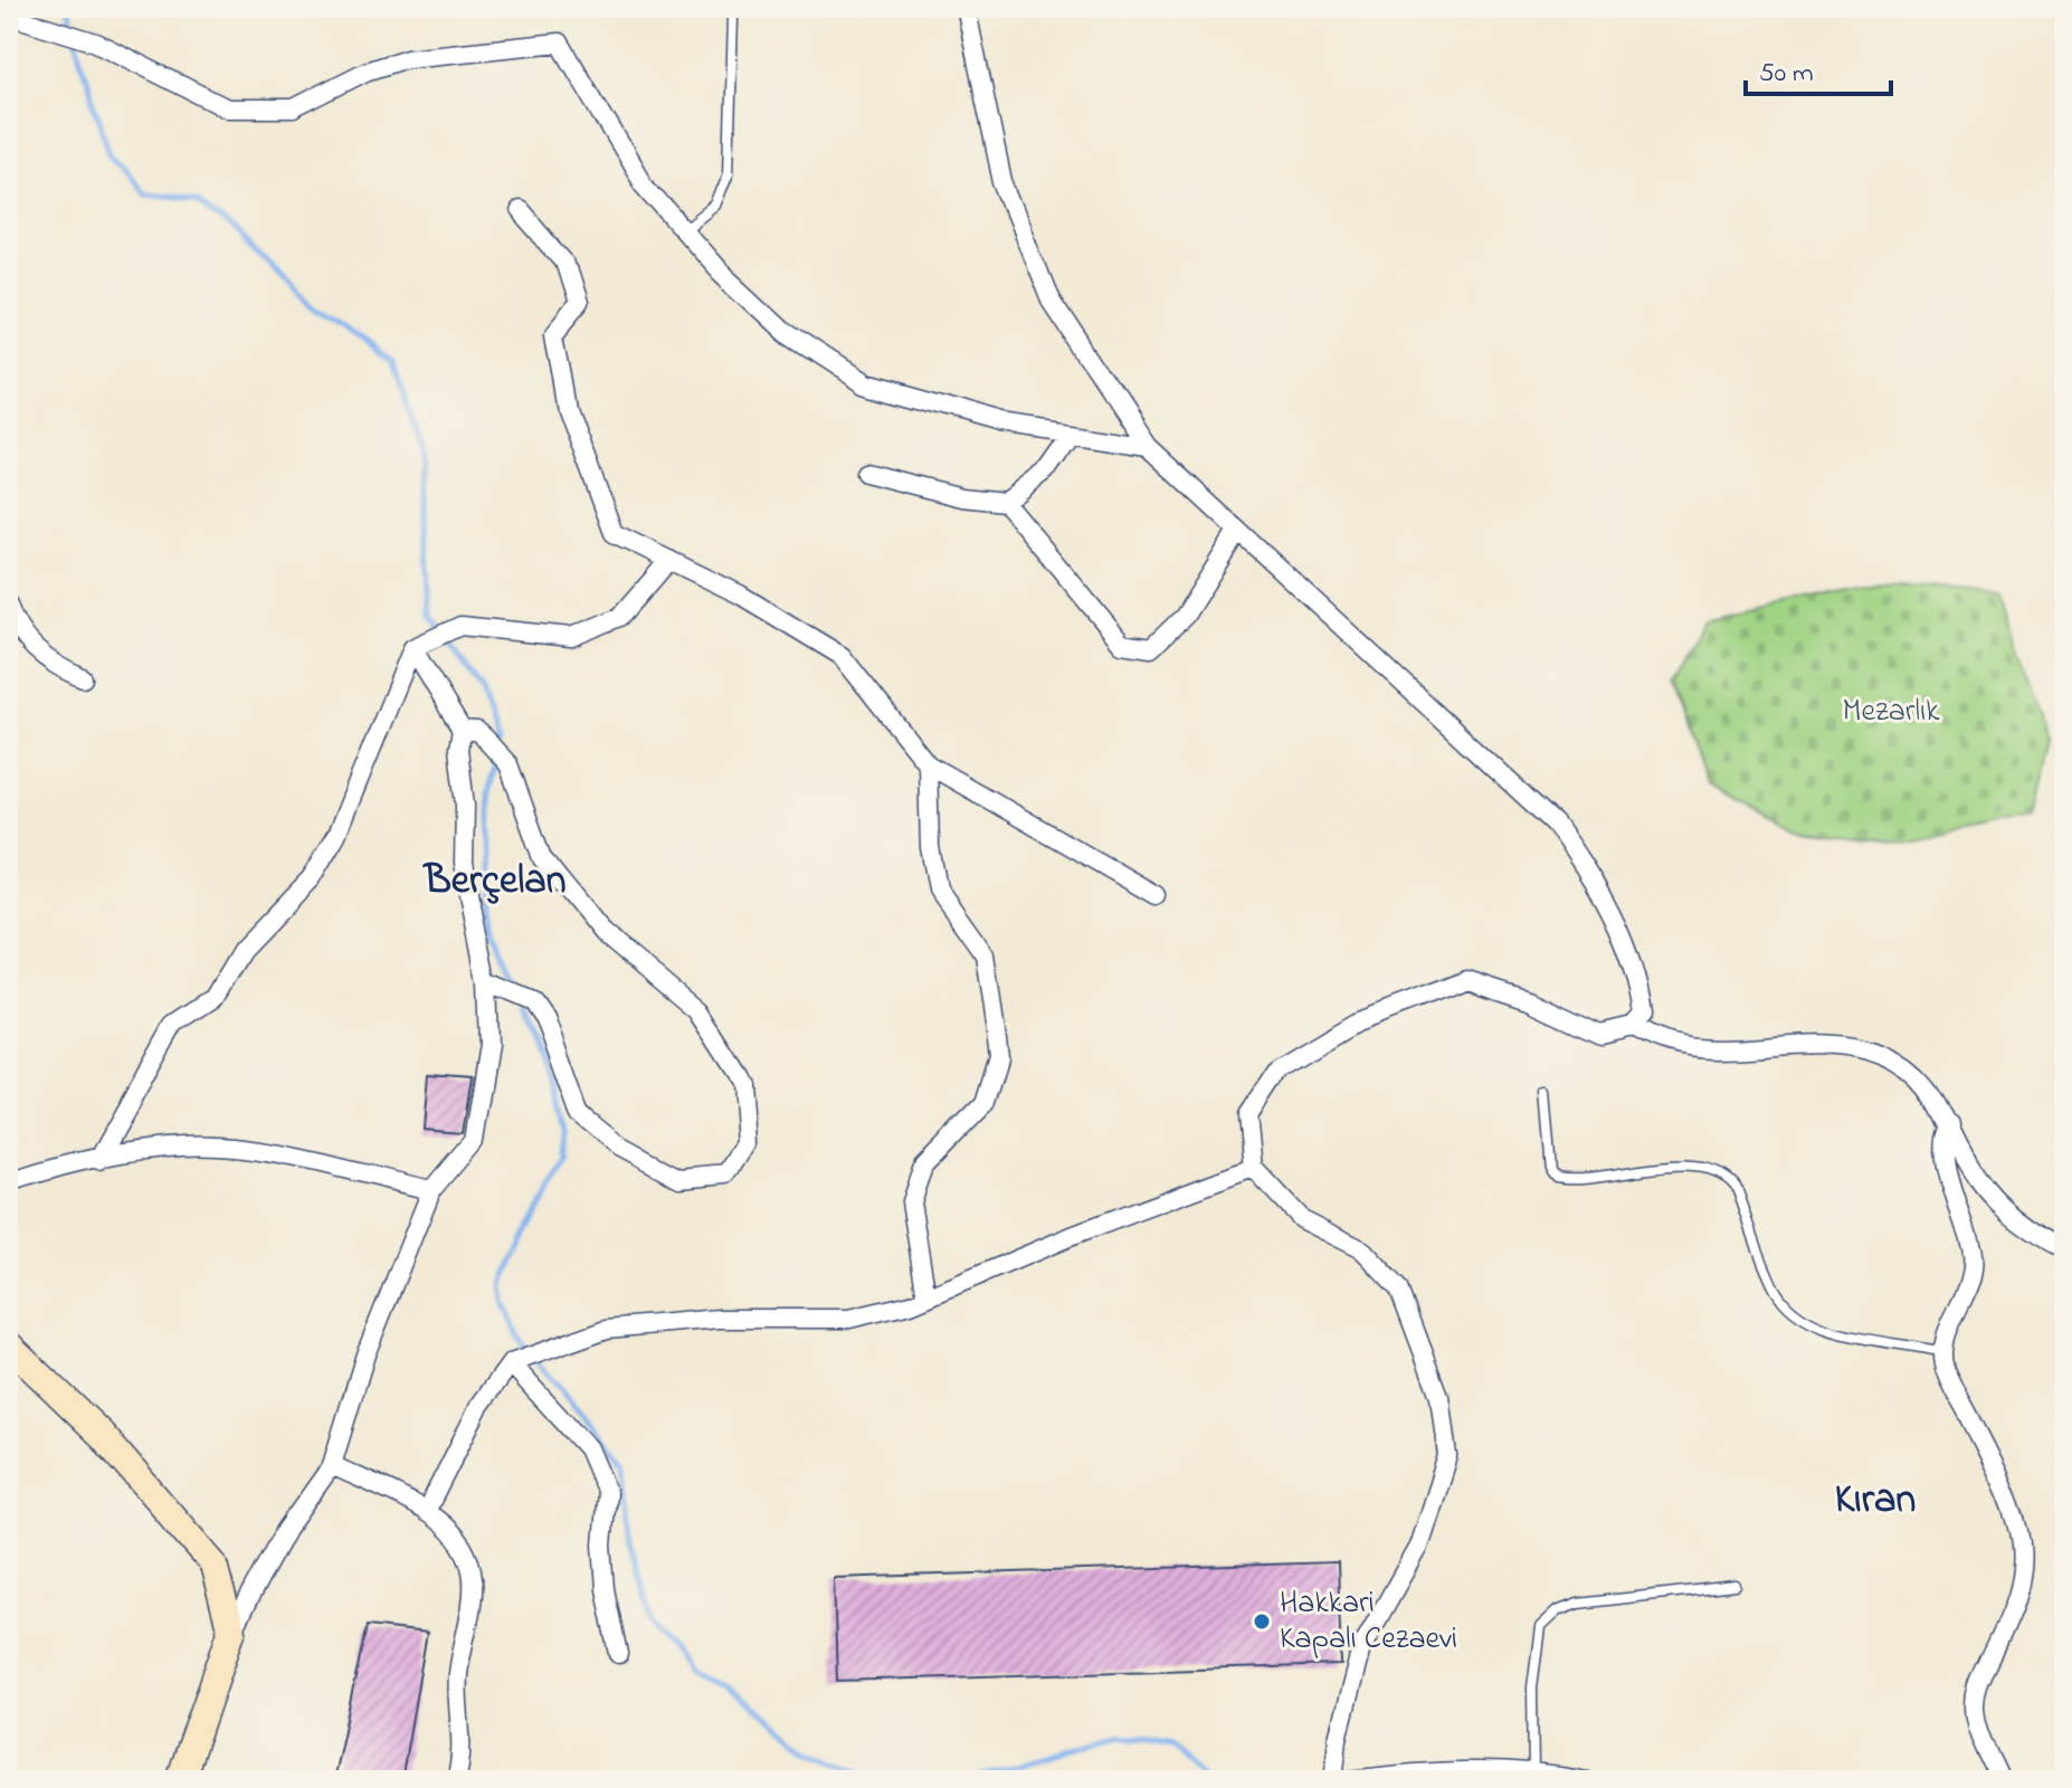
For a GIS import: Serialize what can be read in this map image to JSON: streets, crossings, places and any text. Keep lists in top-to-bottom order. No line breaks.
{"districts":["Berçelan","Kıran"],"parks":["Mezarlık"],"places":["Hakkari Kapalı Cezaevi"],"scale_bar":"50 m"}
